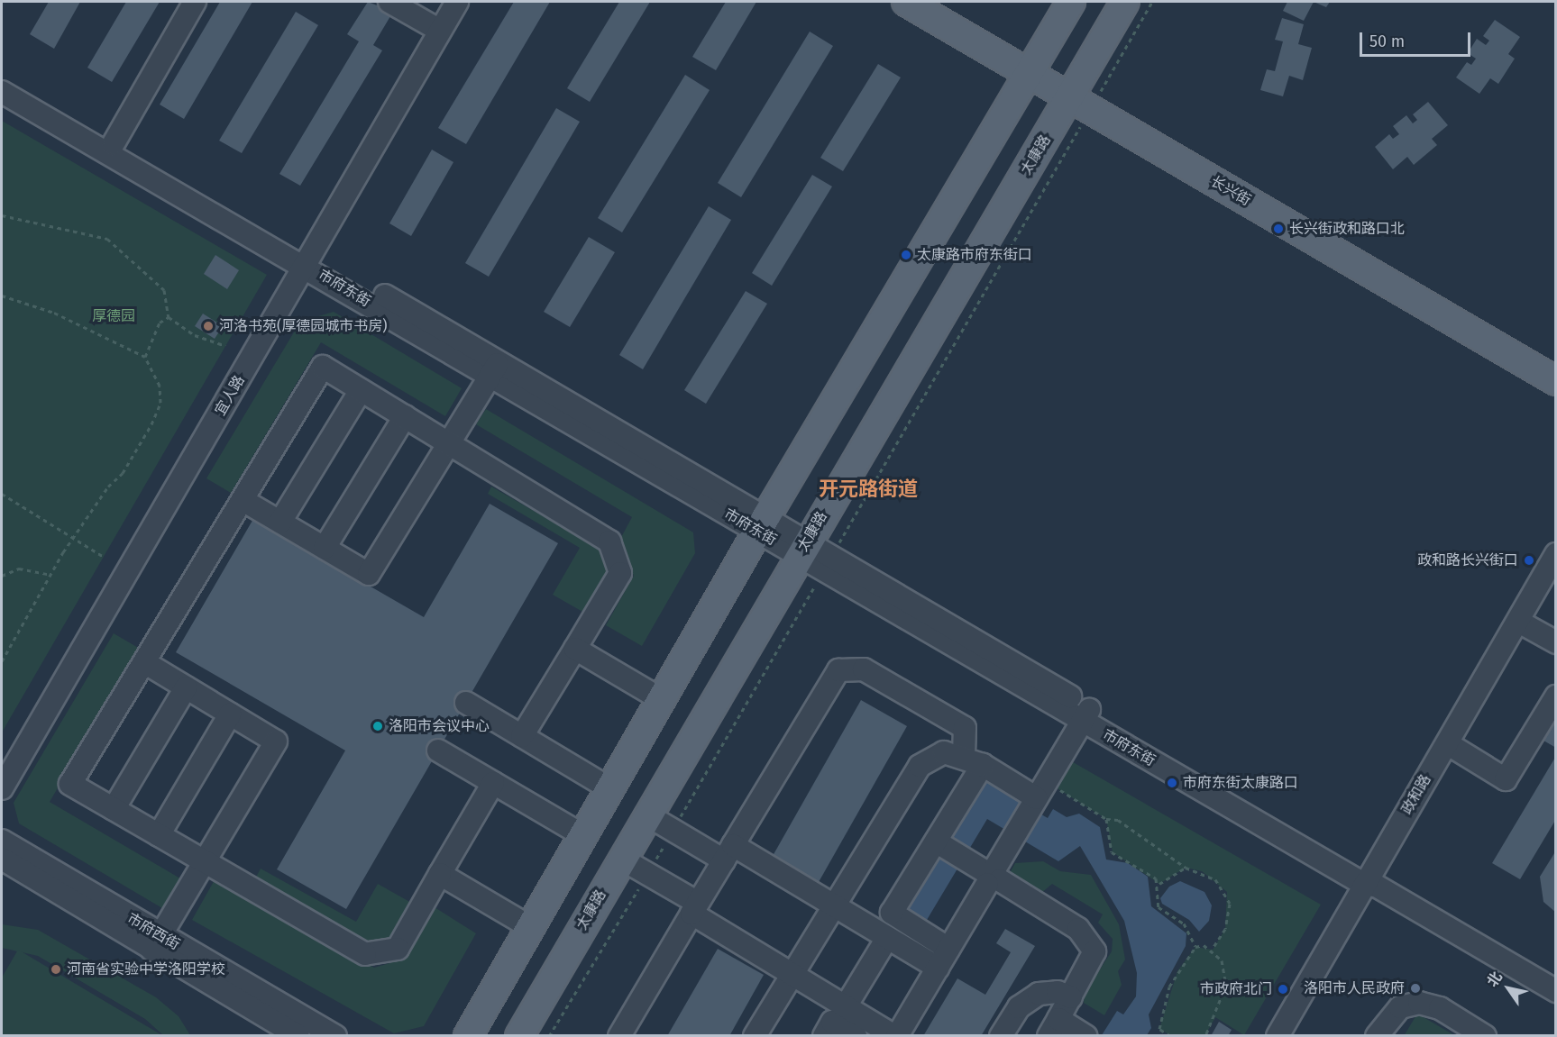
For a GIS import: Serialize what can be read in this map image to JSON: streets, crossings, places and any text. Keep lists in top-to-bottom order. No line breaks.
{"streets":{"main road":["太康路","长兴街"],"street":["市府东街","宜人路","政和路","市府西街"]},"crossings":[["太康路","长兴街"],["太康路","市府东街"],["市府东街","宜人路"],["市府东街","政和路"]],"districts":["开元路街道"],"parks":["厚德园"],"places":["长兴街政和路口北","太康路市府东街口","河洛书苑(厚德园城市书房)","政和路长兴街口","洛阳市会议中心","市府东街太康路口","河南省实验中学洛阳学校","洛阳市人民政府","市政府北门"],"scale_bar":"50 m","north":"top left"}
